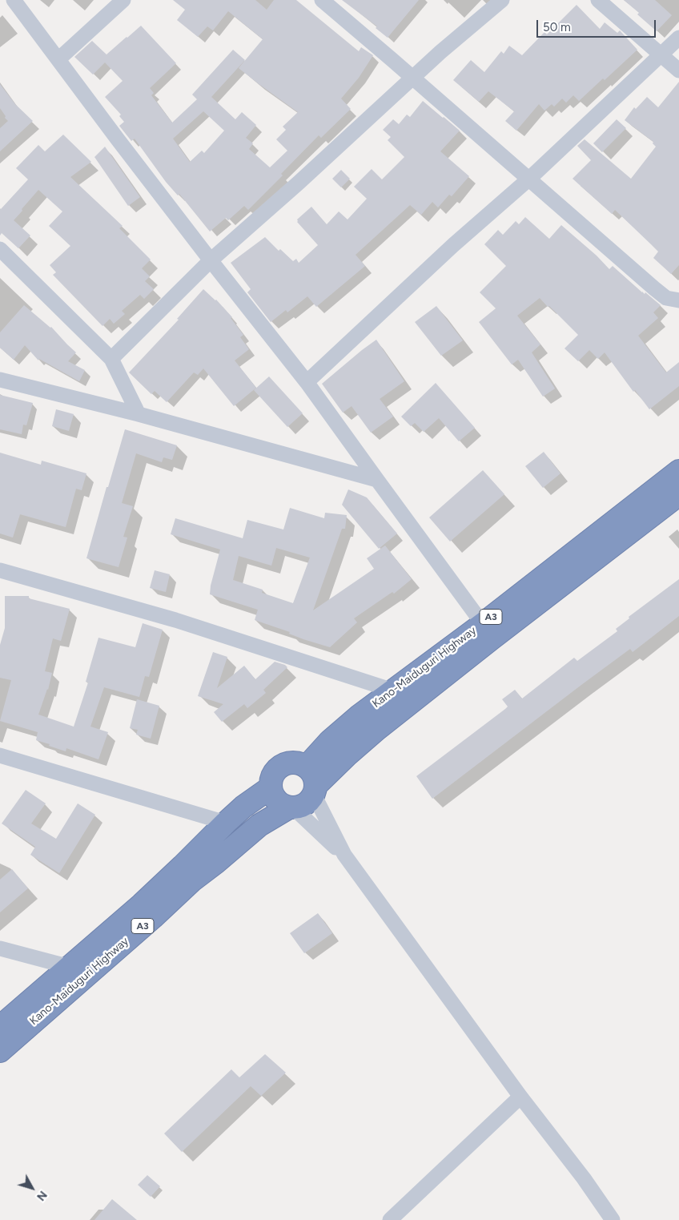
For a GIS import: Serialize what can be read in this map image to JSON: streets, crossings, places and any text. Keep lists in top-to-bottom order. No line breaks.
{"streets":{"highway":["A3","Kano-Maiduguri Highway"]},"crossings":[["A3","Kano-Maiduguri Highway"]],"scale_bar":"50 m","north":"bottom right"}
